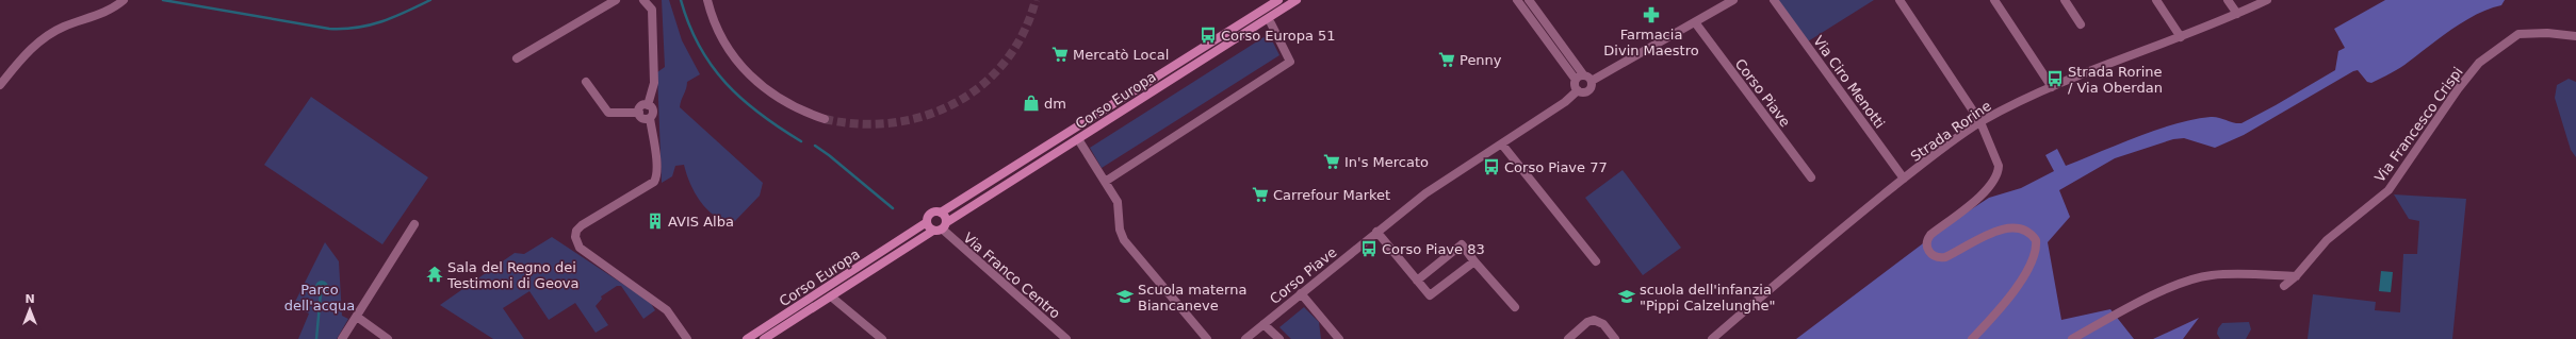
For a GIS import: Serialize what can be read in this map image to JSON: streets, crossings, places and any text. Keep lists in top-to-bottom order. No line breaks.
{"streets":{"main road":["Corso Europa"],"street":["Via Ciro Menotti","Corso Piave","Via Francesco Crispi","Strada Rorine","Via Franco Centro"]},"crossings":[["Via Ciro Menotti","Strada Rorine"],["Corso Europa","Via Franco Centro"]],"parks":["Parco dell'acqua"],"places":{"pharmacy":["Farmacia Divin Maestro"],"bus stop":["Corso Europa 51","Strada Rorine / Via Oberdan","Corso Piave 77","Corso Piave 83"],"supermarket":["Mercatò Local","Penny","In's Mercato","Carrefour Market"],"shop":["dm"],"building":["AVIS Alba"],"temple":["Sala del Regno dei Testimoni di Geova"],"school or university":["Scuola materna Biancaneve","scuola dell'infanzia \"Pippi Calzelunghe\""]},"north":"top"}
